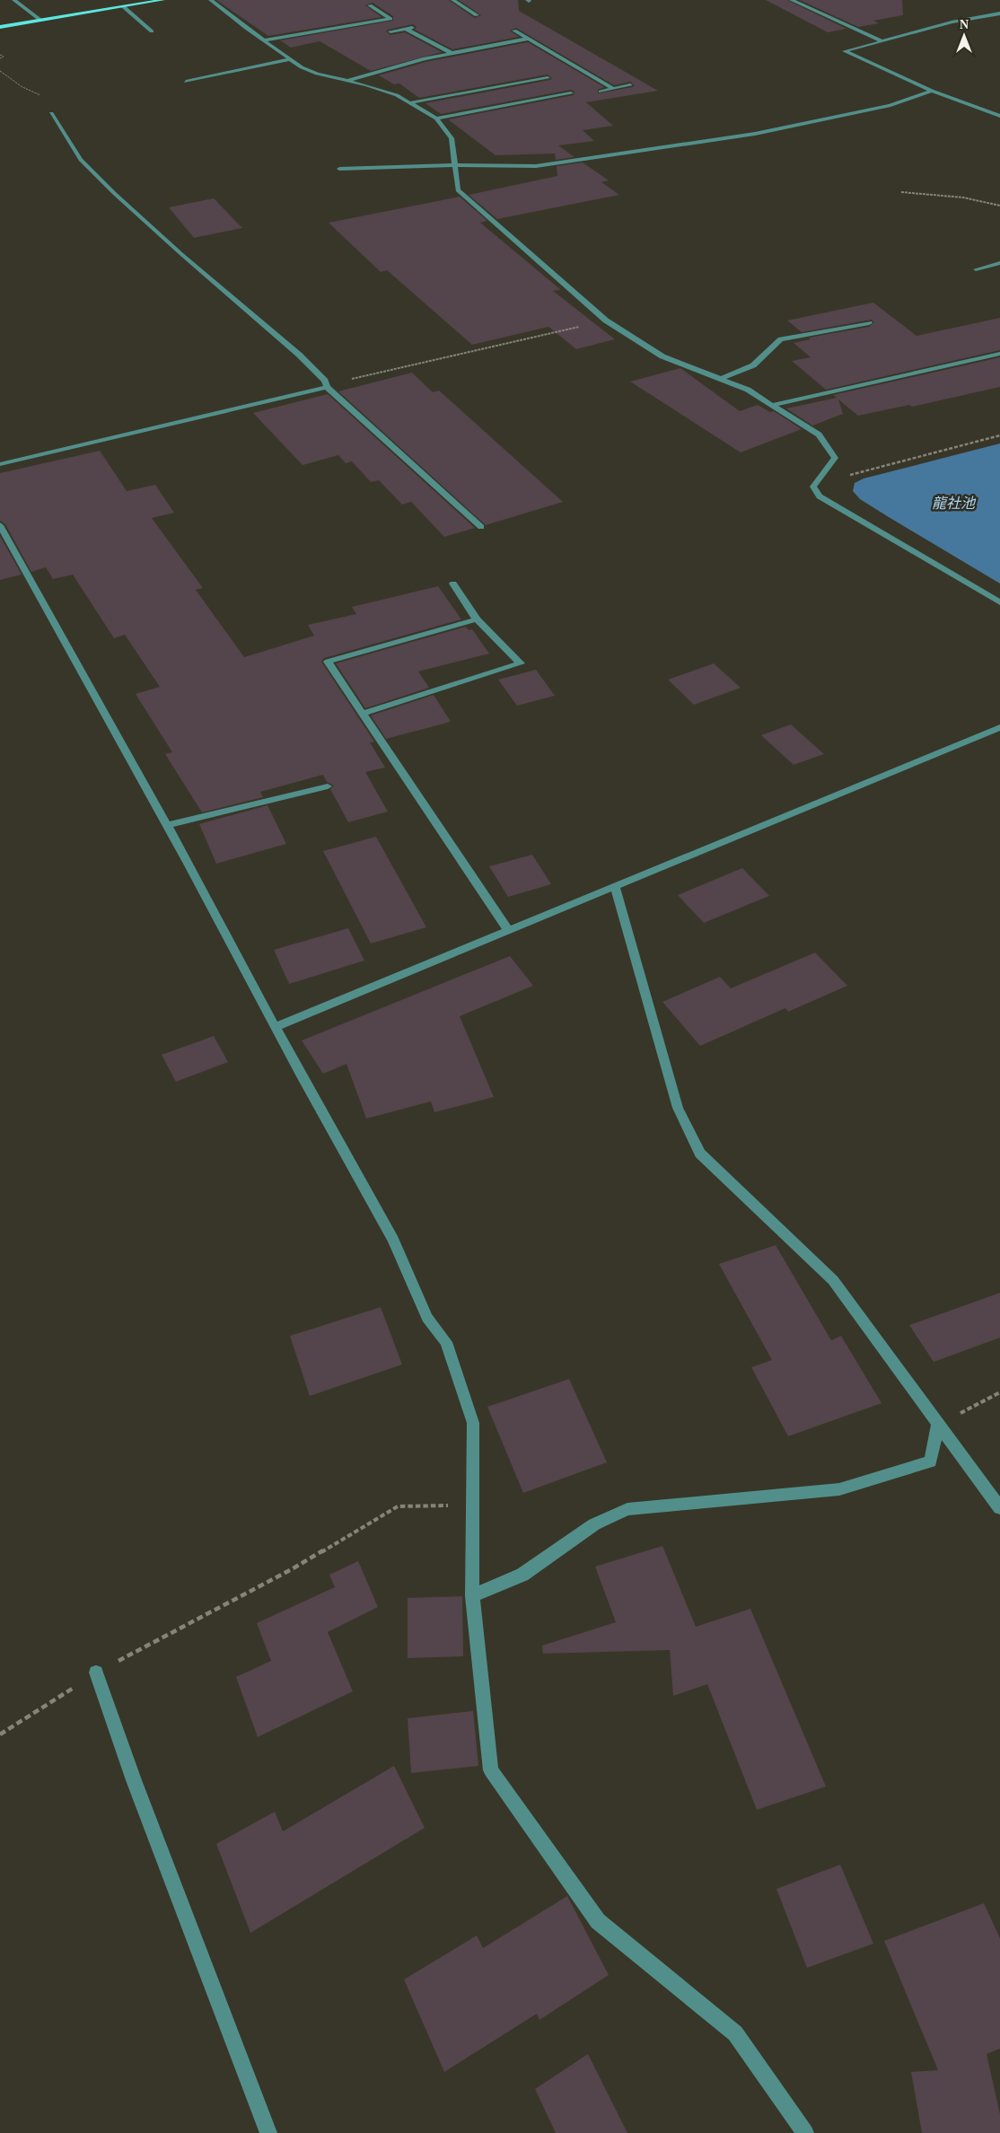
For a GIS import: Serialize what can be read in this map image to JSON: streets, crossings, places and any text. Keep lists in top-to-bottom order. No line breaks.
{"water":["龍社池"],"north":"top"}
